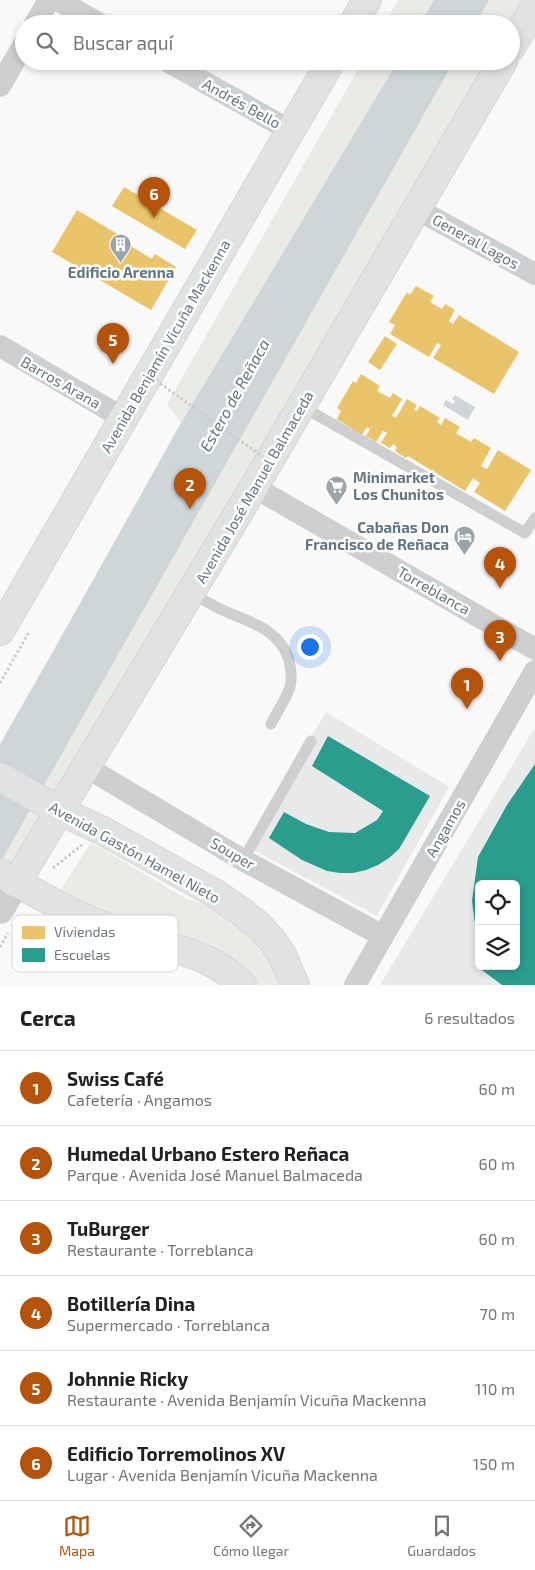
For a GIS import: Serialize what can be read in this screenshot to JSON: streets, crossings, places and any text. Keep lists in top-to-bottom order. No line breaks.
{"streets":{"main road":["Avenida Benjamín Vicuña Mackenna","Avenida José Manuel Balmaceda","Avenida Gastón Hamel Nieto"],"street":["Andrés Bello","General Lagos","Barros Arana","Torreblanca","Angamos","Souper"]},"crossings":[["Andrés Bello","Avenida Benjamín Vicuña Mackenna"],["General Lagos","Avenida José Manuel Balmaceda"],["Avenida Benjamín Vicuña Mackenna","Barros Arana"],["Avenida José Manuel Balmaceda","Torreblanca"],["Avenida José Manuel Balmaceda","Avenida Gastón Hamel Nieto"],["Avenida José Manuel Balmaceda","Souper"],["Angamos","Souper"]],"water":["Estero de Reñaca"],"places":{"building":["Edificio Arenna"],"supermarket":["Minimarket Los Chunitos"],"hotel":["Cabañas Don Francisco de Reñaca"]},"legend":["Viviendas","Escuelas"],"page":{"search":"Buscar aquí","pins":["6","5","2","4","3","1"],"heading":["Cerca","6 resultados"],"list":[{"mark":"1","name":"Swiss Café","note":"Cafetería · Angamos","value":"60 m"},{"mark":"2","name":"Humedal Urbano Estero Reñaca","note":"Parque · Avenida José Manuel Balmaceda","value":"60 m"},{"mark":"3","name":"TuBurger","note":"Restaurante · Torreblanca","value":"60 m"},{"mark":"4","name":"Botillería Dina","note":"Supermercado · Torreblanca","value":"70 m"},{"mark":"5","name":"Johnnie Ricky","note":"Restaurante · Avenida Benjamín Vicuña Mackenna","value":"110 m"},{"mark":"6","name":"Edificio Torremolinos XV","note":"Lugar · Avenida Benjamín Vicuña Mackenna","value":"150 m"}],"nav":["Mapa","Cómo llegar","Guardados"]}}
